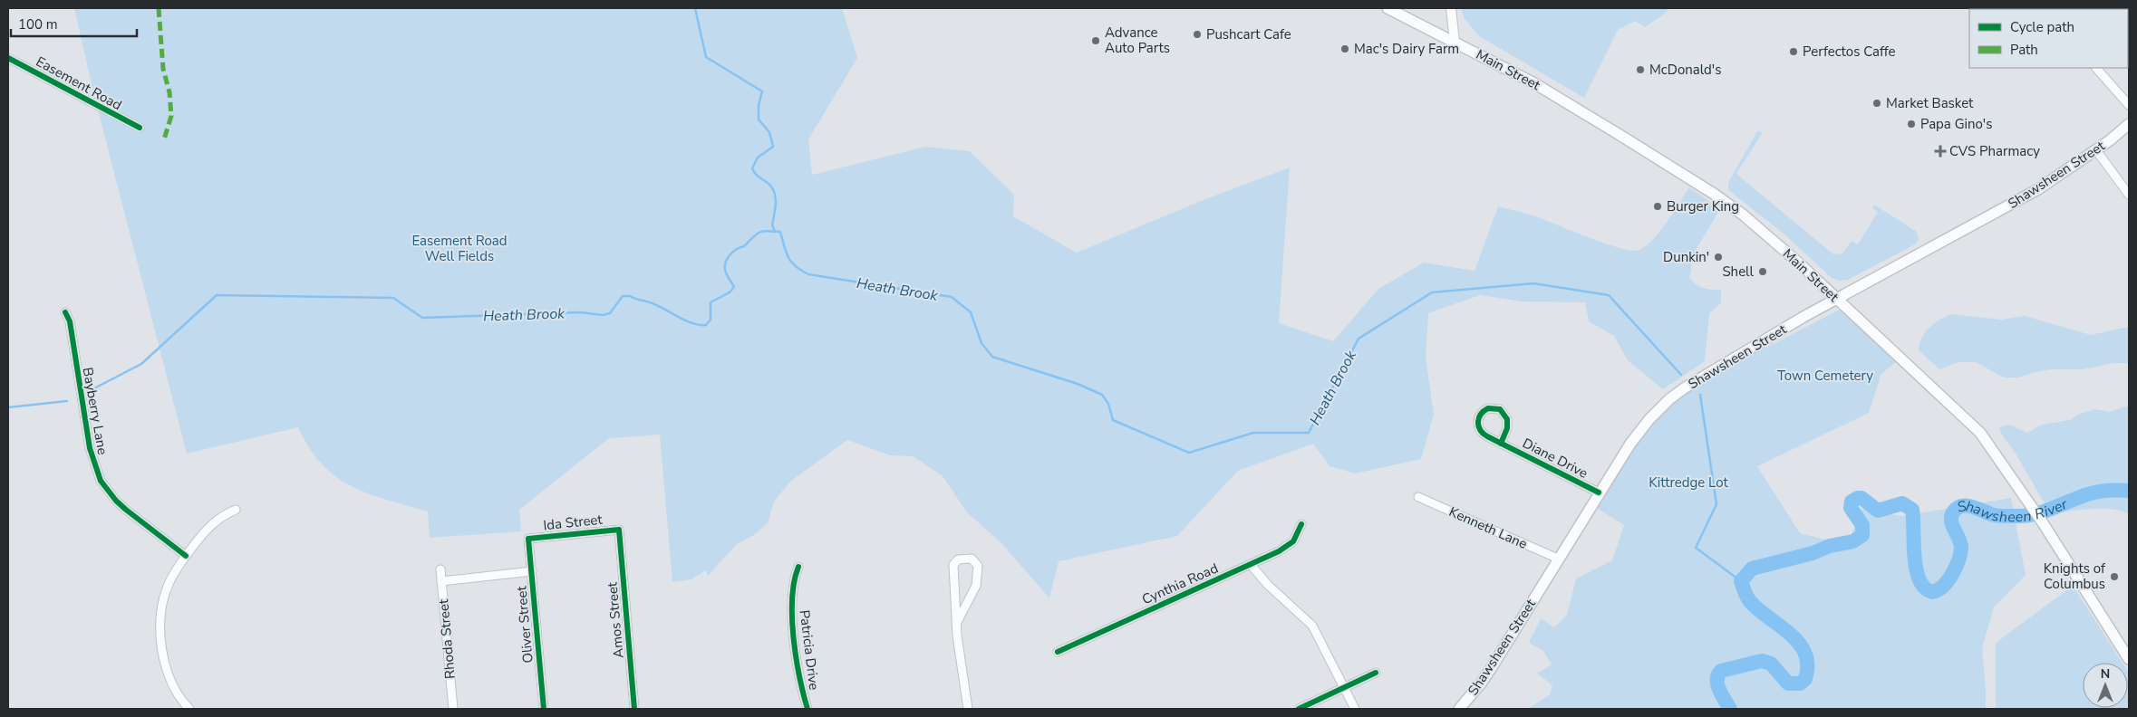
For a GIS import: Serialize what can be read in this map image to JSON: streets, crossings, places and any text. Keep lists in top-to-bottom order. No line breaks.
{"streets":{"main road":["Main Street","Shawsheen Street"],"street":["Easement Road","Bayberry Lane","Diane Drive","Ida Street","Kenneth Lane","Cynthia Road","Amos Street","Oliver Street","Rhoda Street","Patricia Drive"]},"crossings":[["Main Street","Shawsheen Street"],["Shawsheen Street","Diane Drive"],["Shawsheen Street","Kenneth Lane"],["Ida Street","Amos Street"],["Ida Street","Oliver Street"]],"water":["Heath Brook","Shawsheen River"],"parks":["Easement Road Well Fields","Town Cemetery","Kittredge Lot"],"places":{"other":["Pushcart Cafe","Advance Auto Parts","Mac's Dairy Farm","Perfectos Caffe","McDonald's","Market Basket","Papa Gino's","Burger King","Dunkin'","Shell","Knights of Columbus"],"health":["CVS Pharmacy"]},"legend":["Cycle path","Path"],"scale_bar":"100 m","north":"top"}
